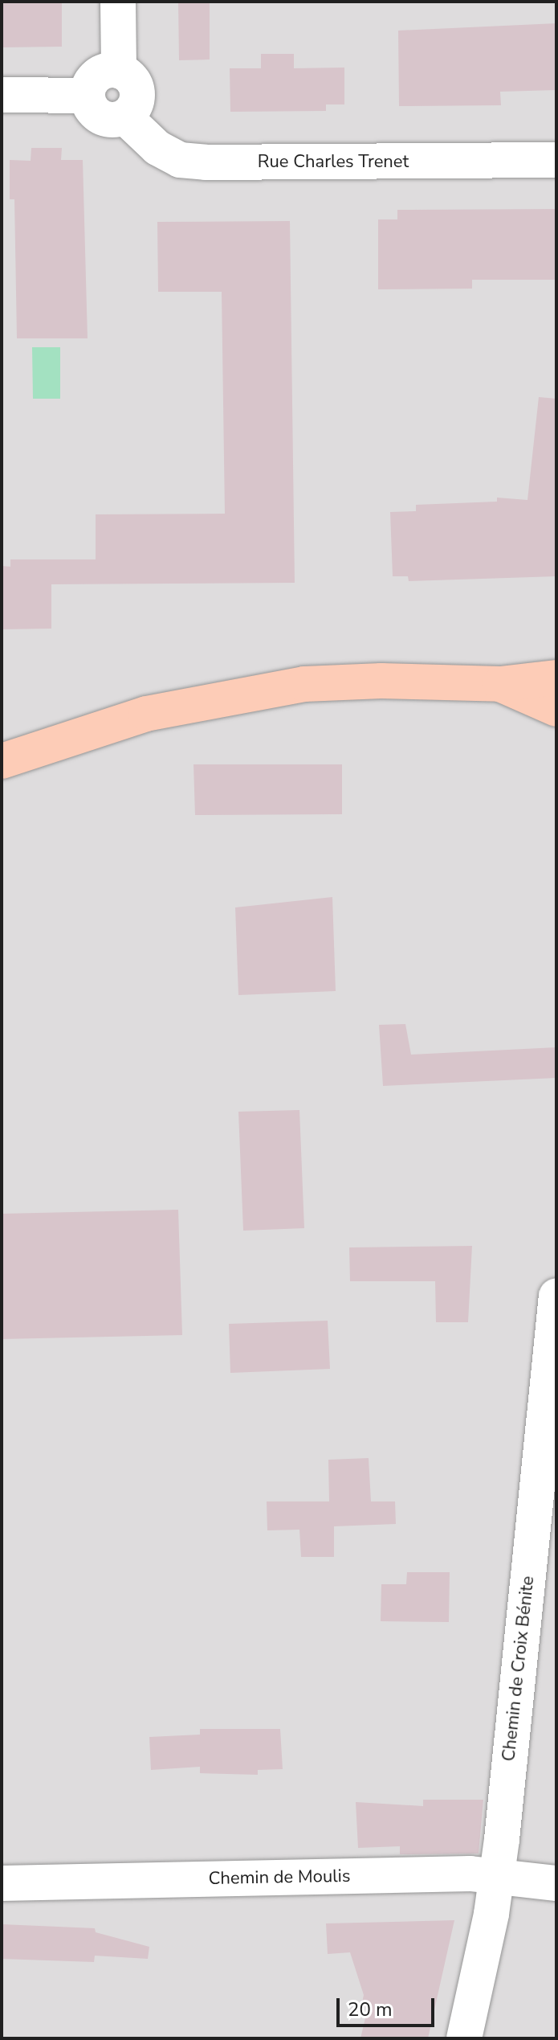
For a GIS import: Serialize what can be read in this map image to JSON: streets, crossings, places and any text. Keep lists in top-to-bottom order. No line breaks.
{"streets":{"street":["Rue Charles Trenet","Chemin de Croix Bénite","Chemin de Moulis"]},"crossings":[["Chemin de Croix Bénite","Chemin de Moulis"]],"scale_bar":"20 m"}
